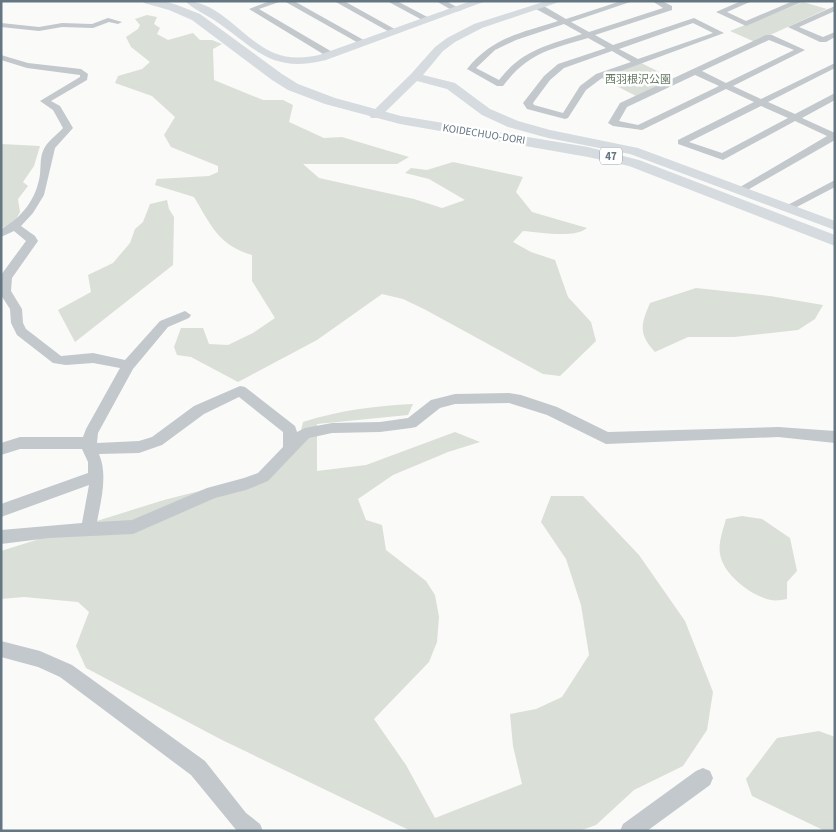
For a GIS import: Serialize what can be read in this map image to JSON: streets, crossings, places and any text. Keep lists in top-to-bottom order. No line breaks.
{"streets":{"main road":["KOIDECHUO-DORI","47"]},"parks":["西羽根沢公園"]}
